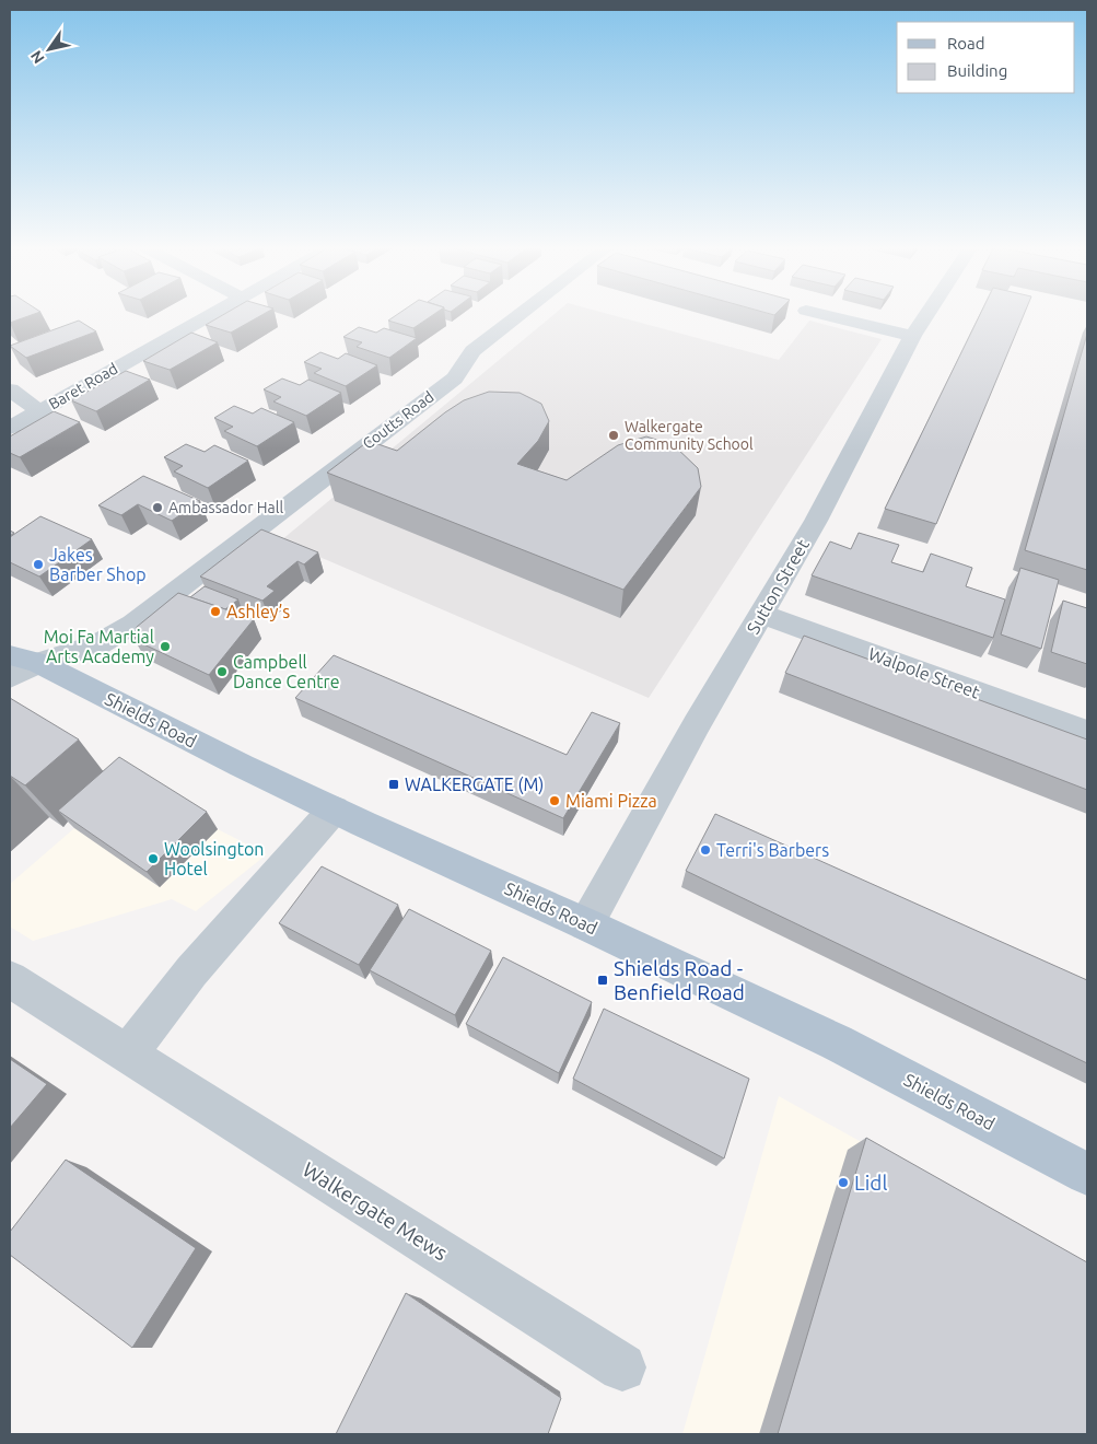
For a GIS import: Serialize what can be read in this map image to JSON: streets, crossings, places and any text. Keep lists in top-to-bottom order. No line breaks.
{"streets":{"main road":["Shields Road"],"street":["Baret Road","Coutts Road","Sutton Street","Walpole Street","Walkergate Mews"]},"crossings":[["Coutts Road","Shields Road"],["Sutton Street","Walpole Street"],["Sutton Street","Shields Road"]],"places":{"other":["Walkergate Community School","Ambassador Hall","Jakes Barber Shop","Ashley’s","Moi Fa Martial Arts Academy","Campbell Dance Centre","Miami Pizza","Terri's Barbers","Woolsington Hotel","Lidl"],"transit":["WALKERGATE (M)","Shields Road - Benfield Road"]},"legend":["Road","Building"],"north":"bottom left"}
